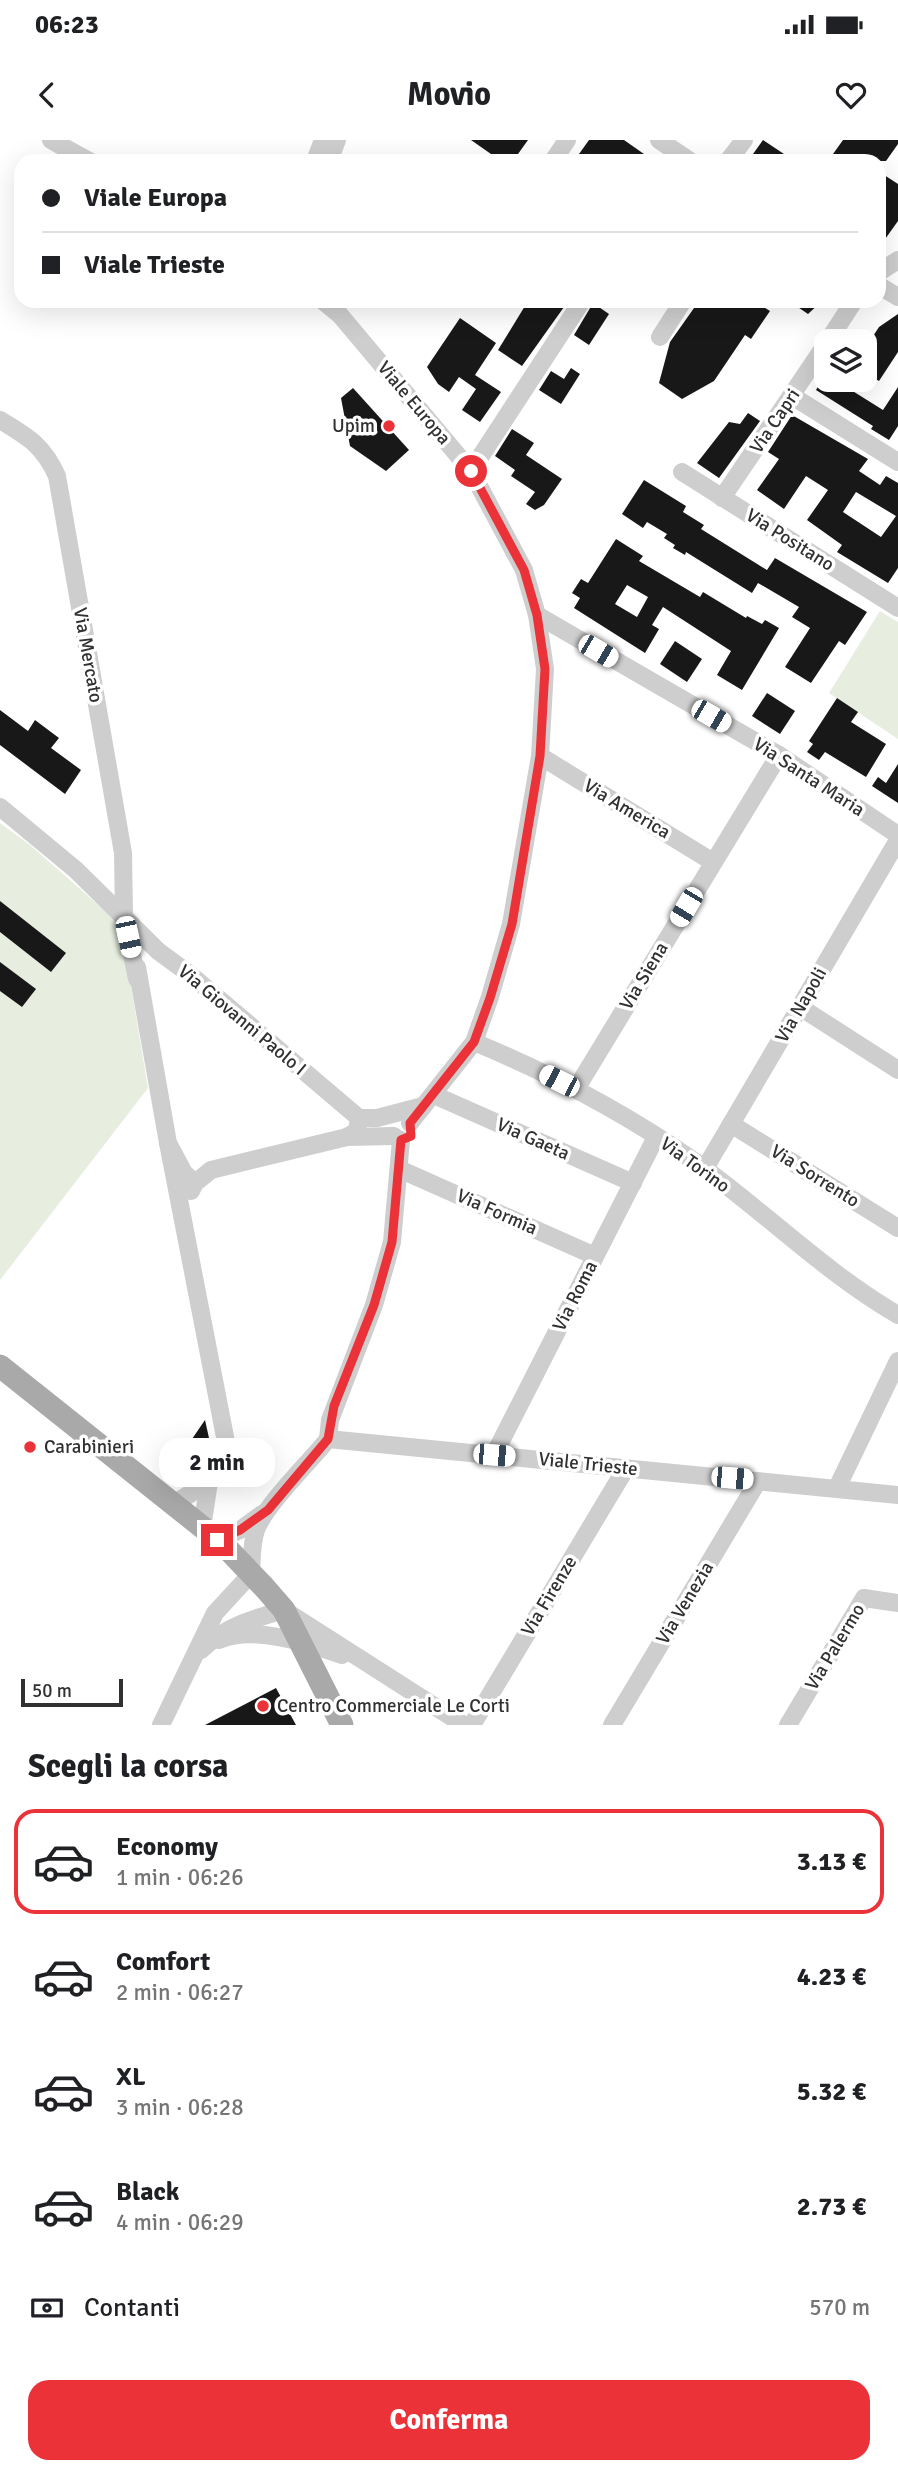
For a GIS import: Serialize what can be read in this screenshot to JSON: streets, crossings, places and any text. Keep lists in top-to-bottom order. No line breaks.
{"streets":{"street":["Viale Europa","Via Capri","Via Positano","Via Mercato","Via Santa Maria","Via America","Via Siena","Via Napoli","Via Giovanni Paolo I","Via Gaeta","Via Torino","Via Sorrento","Via Formia","Via Roma","Viale Trieste","Via Firenze","Via Venezia","Via Palermo"]},"crossings":[["Viale Europa","Via Santa Maria"],["Viale Europa","Via America"],["Viale Europa","Via Gaeta"],["Viale Europa","Via Torino"],["Via Capri","Via Positano"],["Via Mercato","Via Giovanni Paolo I"],["Via Santa Maria","Via Siena"],["Via America","Via Siena"],["Via Siena","Via Torino"],["Via Napoli","Via Torino"],["Via Napoli","Via Sorrento"],["Via Gaeta","Via Roma"],["Via Torino","Via Roma"],["Via Formia","Via Roma"],["Via Roma","Viale Trieste"],["Viale Trieste","Via Firenze"],["Viale Trieste","Via Venezia"]],"places":["Upim","Carabinieri","Centro Commerciale Le Corti"],"scale_bar":"50 m","page":{"status":"06:23","header":"Movio","banner":["Viale Europa","Viale Trieste"],"bubble":"2 min","scale":"50 m","heading":"Scegli la corsa","list":[{"name":"Economy","note":"1 min · 06:26","value":"3.13 €"},{"name":"Comfort","note":"2 min · 06:27","value":"4.23 €"},{"name":"XL","note":"3 min · 06:28","value":"5.32 €"},{"name":"Black","note":"4 min · 06:29","value":"2.73 €"}],"pay":["Contanti","570 m"],"buttons":"Conferma"}}
